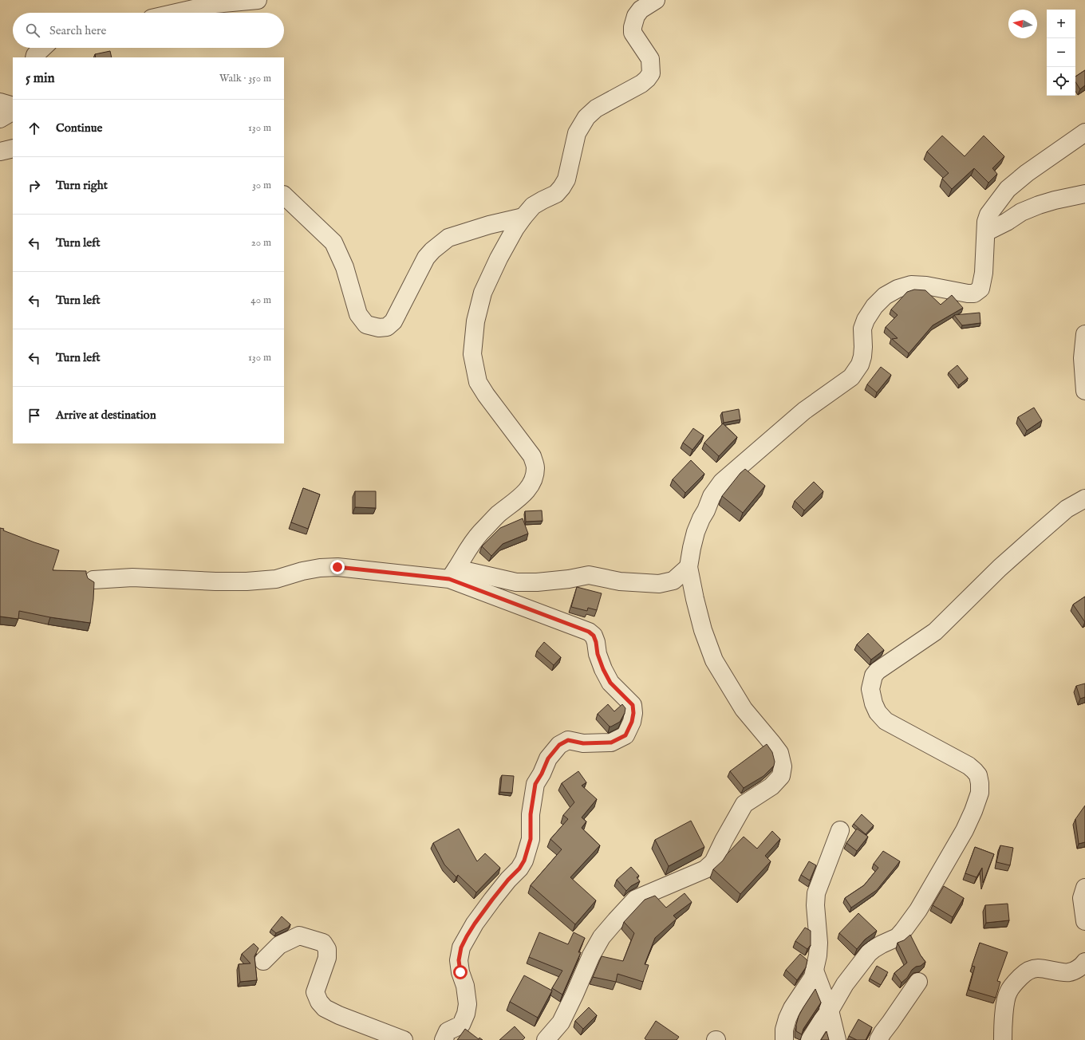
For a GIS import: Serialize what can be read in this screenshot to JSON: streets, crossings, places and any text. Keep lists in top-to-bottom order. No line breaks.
{"north":"left","page":{"map_buttons":["+","−"],"search":"Search here","heading":["5 min","Walk · 350 m"],"list":[["Continue","130 m"],["Turn right","30 m"],["Turn left","20 m"],["Turn left","40 m"],["Turn left","130 m"],"Arrive at destination"]}}
